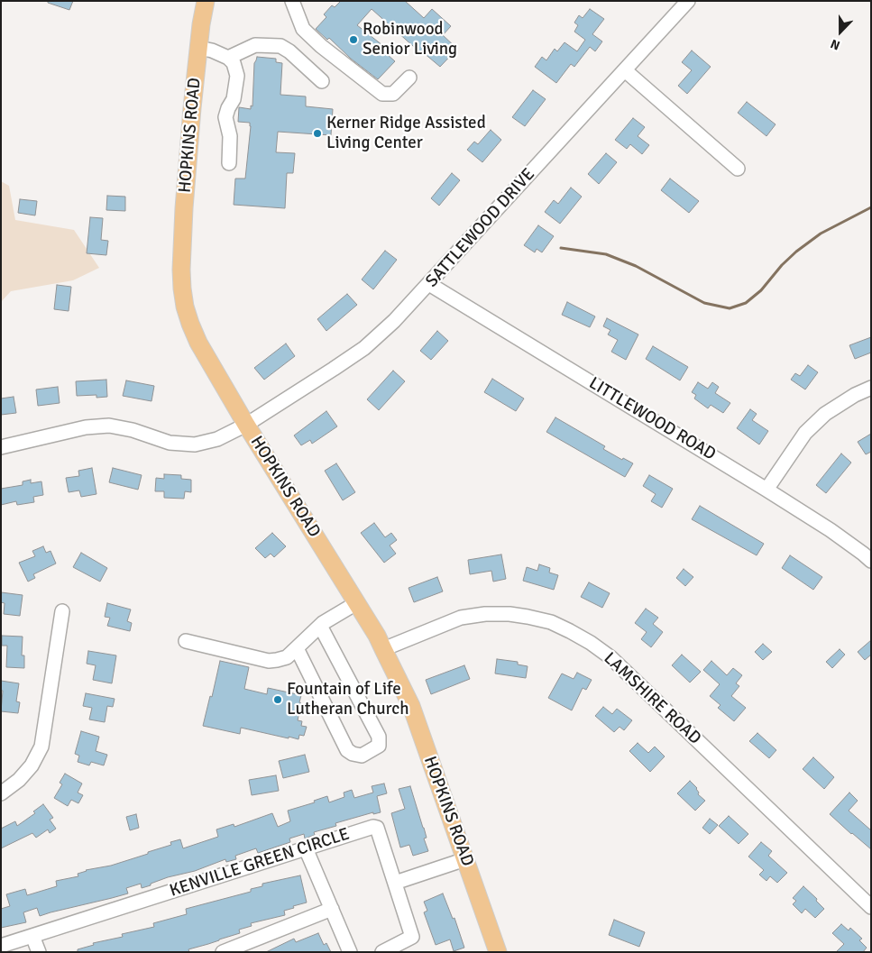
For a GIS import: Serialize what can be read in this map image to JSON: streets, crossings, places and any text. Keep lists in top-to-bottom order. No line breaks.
{"streets":{"main road":["HOPKINS ROAD"],"street":["SATTLEWOOD DRIVE","LITTLEWOOD ROAD","LAMSHIRE ROAD","KENVILLE GREEN CIRCLE"]},"crossings":[["HOPKINS ROAD","SATTLEWOOD DRIVE"],["HOPKINS ROAD","LAMSHIRE ROAD"],["SATTLEWOOD DRIVE","LITTLEWOOD ROAD"]],"places":["Robinwood Senior Living","Kerner Ridge Assisted Living Center","Fountain of Life Lutheran Church"],"north":"bottom"}
